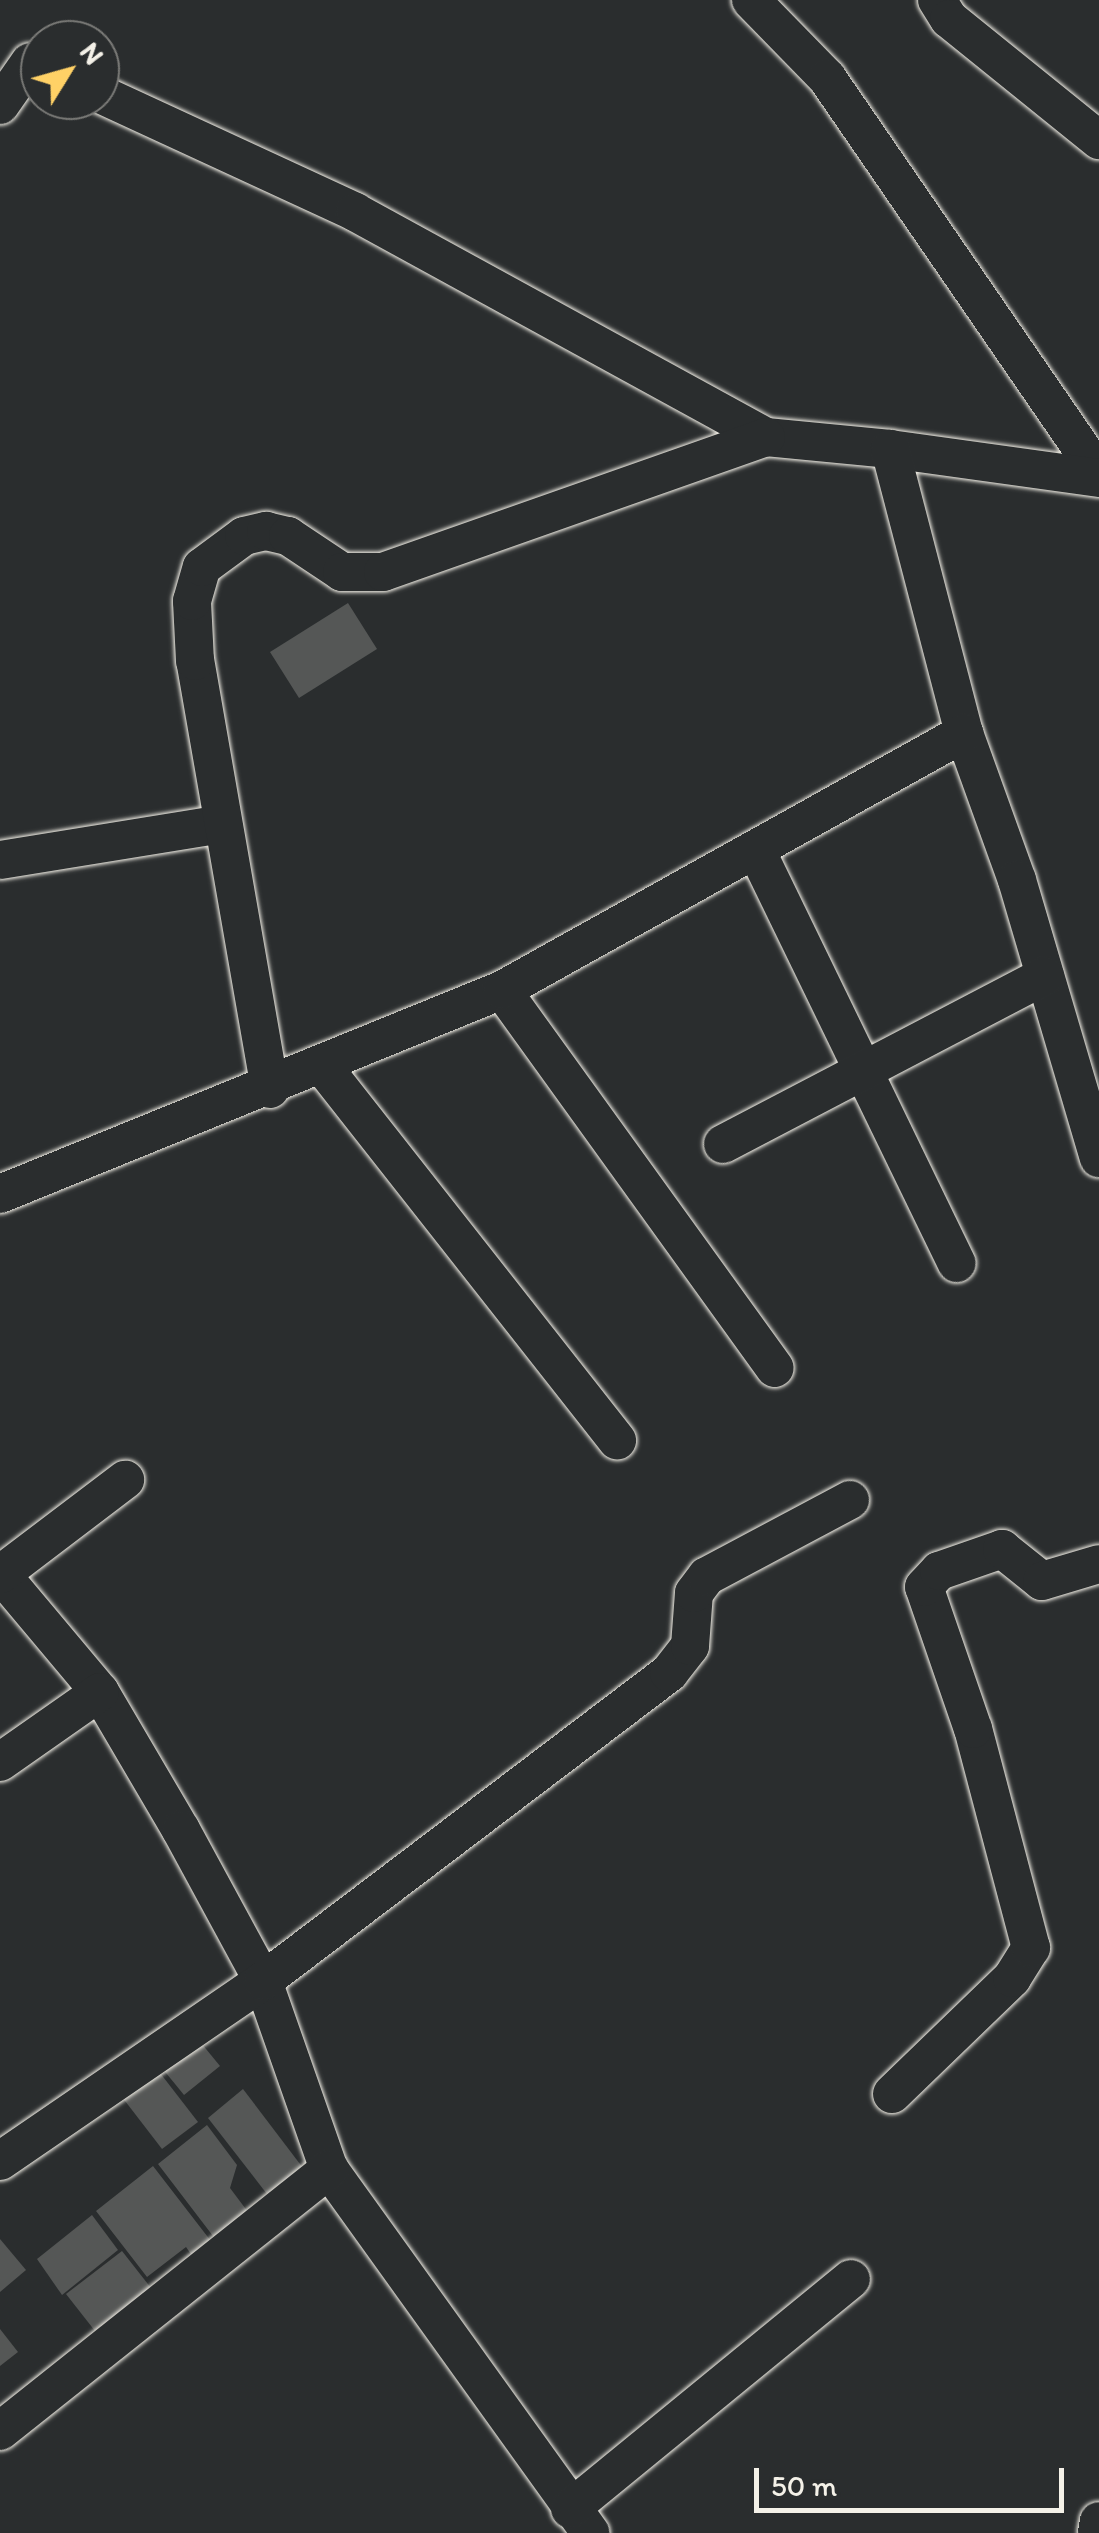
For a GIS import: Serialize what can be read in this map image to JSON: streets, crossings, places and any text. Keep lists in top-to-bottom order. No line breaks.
{"scale_bar":"50 m","north":"top right"}
